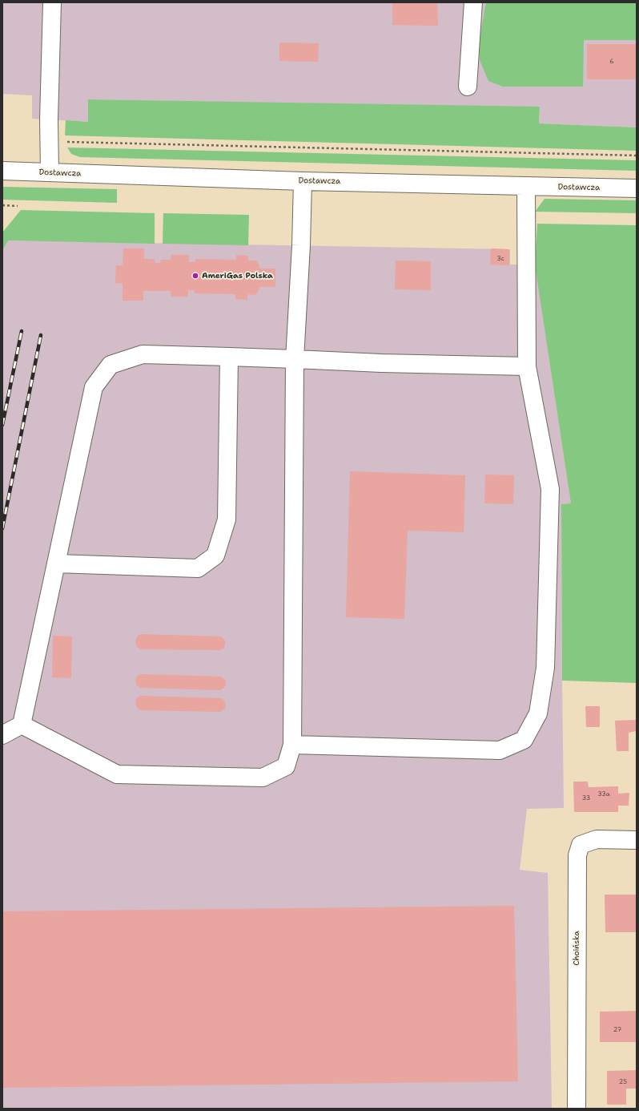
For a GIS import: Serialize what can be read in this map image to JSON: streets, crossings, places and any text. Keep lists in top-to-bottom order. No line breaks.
{"streets":{"street":["Dostawcza","Choińska"]},"places":["AmeriGas Polska"],"house_numbers":["6","3c","33a","33","27","25"]}
